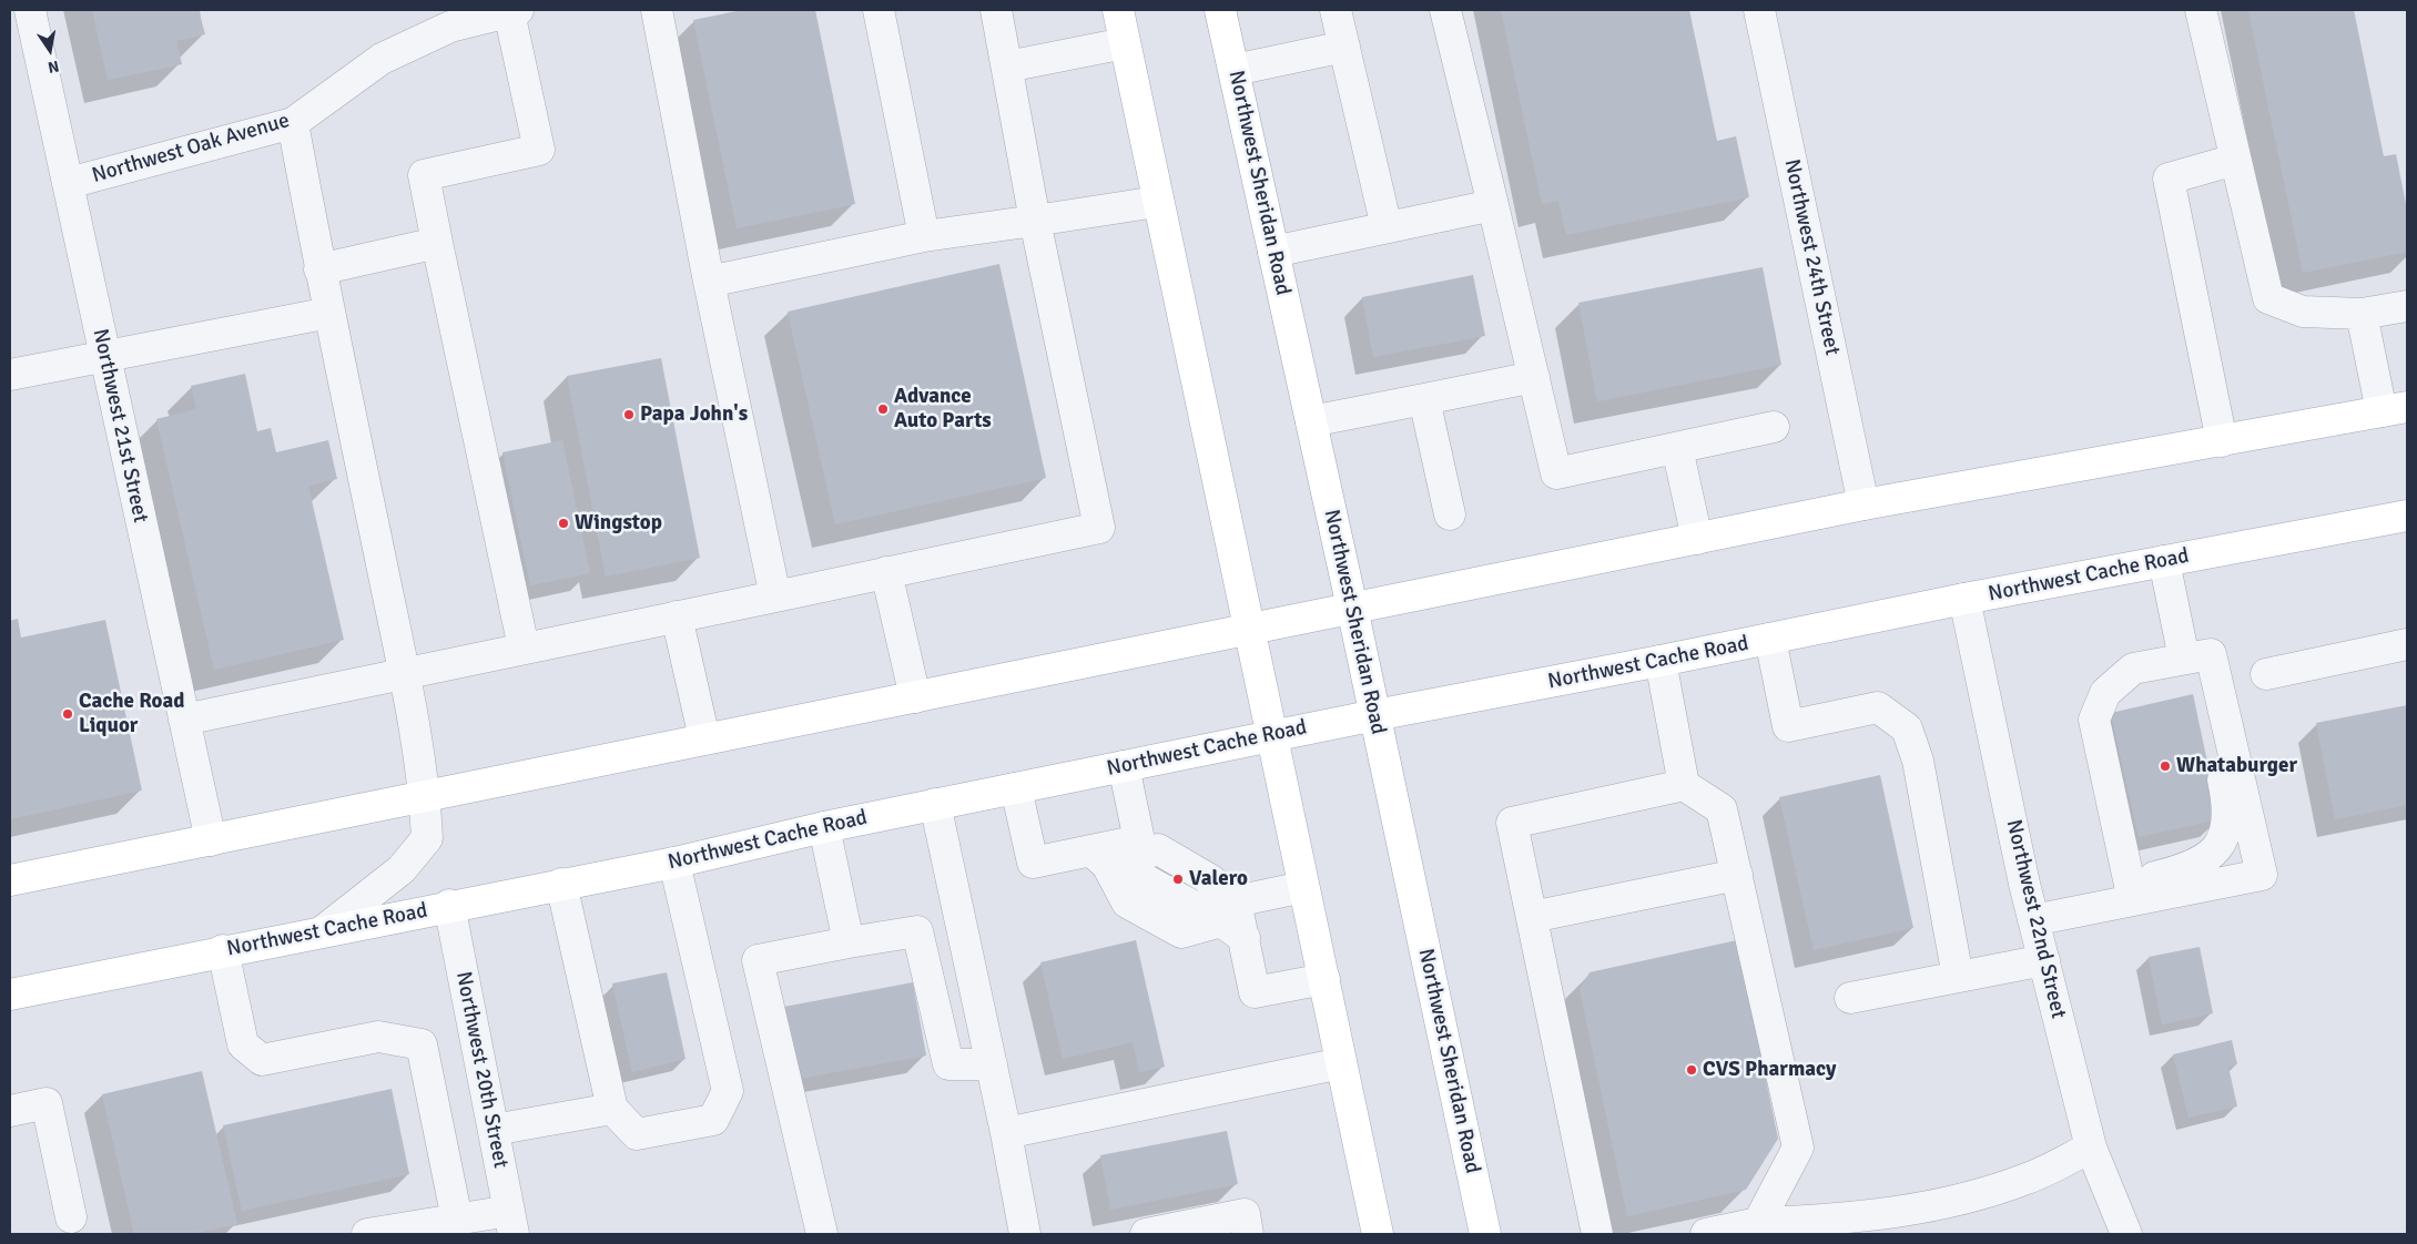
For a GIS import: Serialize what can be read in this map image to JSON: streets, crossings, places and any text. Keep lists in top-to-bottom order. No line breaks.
{"streets":{"main road":["Northwest Sheridan Road","Northwest Cache Road"],"street":["Northwest Oak Avenue","Northwest 24th Street","Northwest 21st Street","Northwest 22nd Street","Northwest 20th Street"]},"crossings":[["Northwest Oak Avenue","Northwest 21st Street"],["Northwest Sheridan Road","Northwest Cache Road"],["Northwest Cache Road","Northwest 22nd Street"],["Northwest Cache Road","Northwest 20th Street"]],"places":["Advance Auto Parts","Papa John's","Wingstop","Cache Road Liquor","Whataburger","Valero","CVS Pharmacy"],"north":"bottom"}
